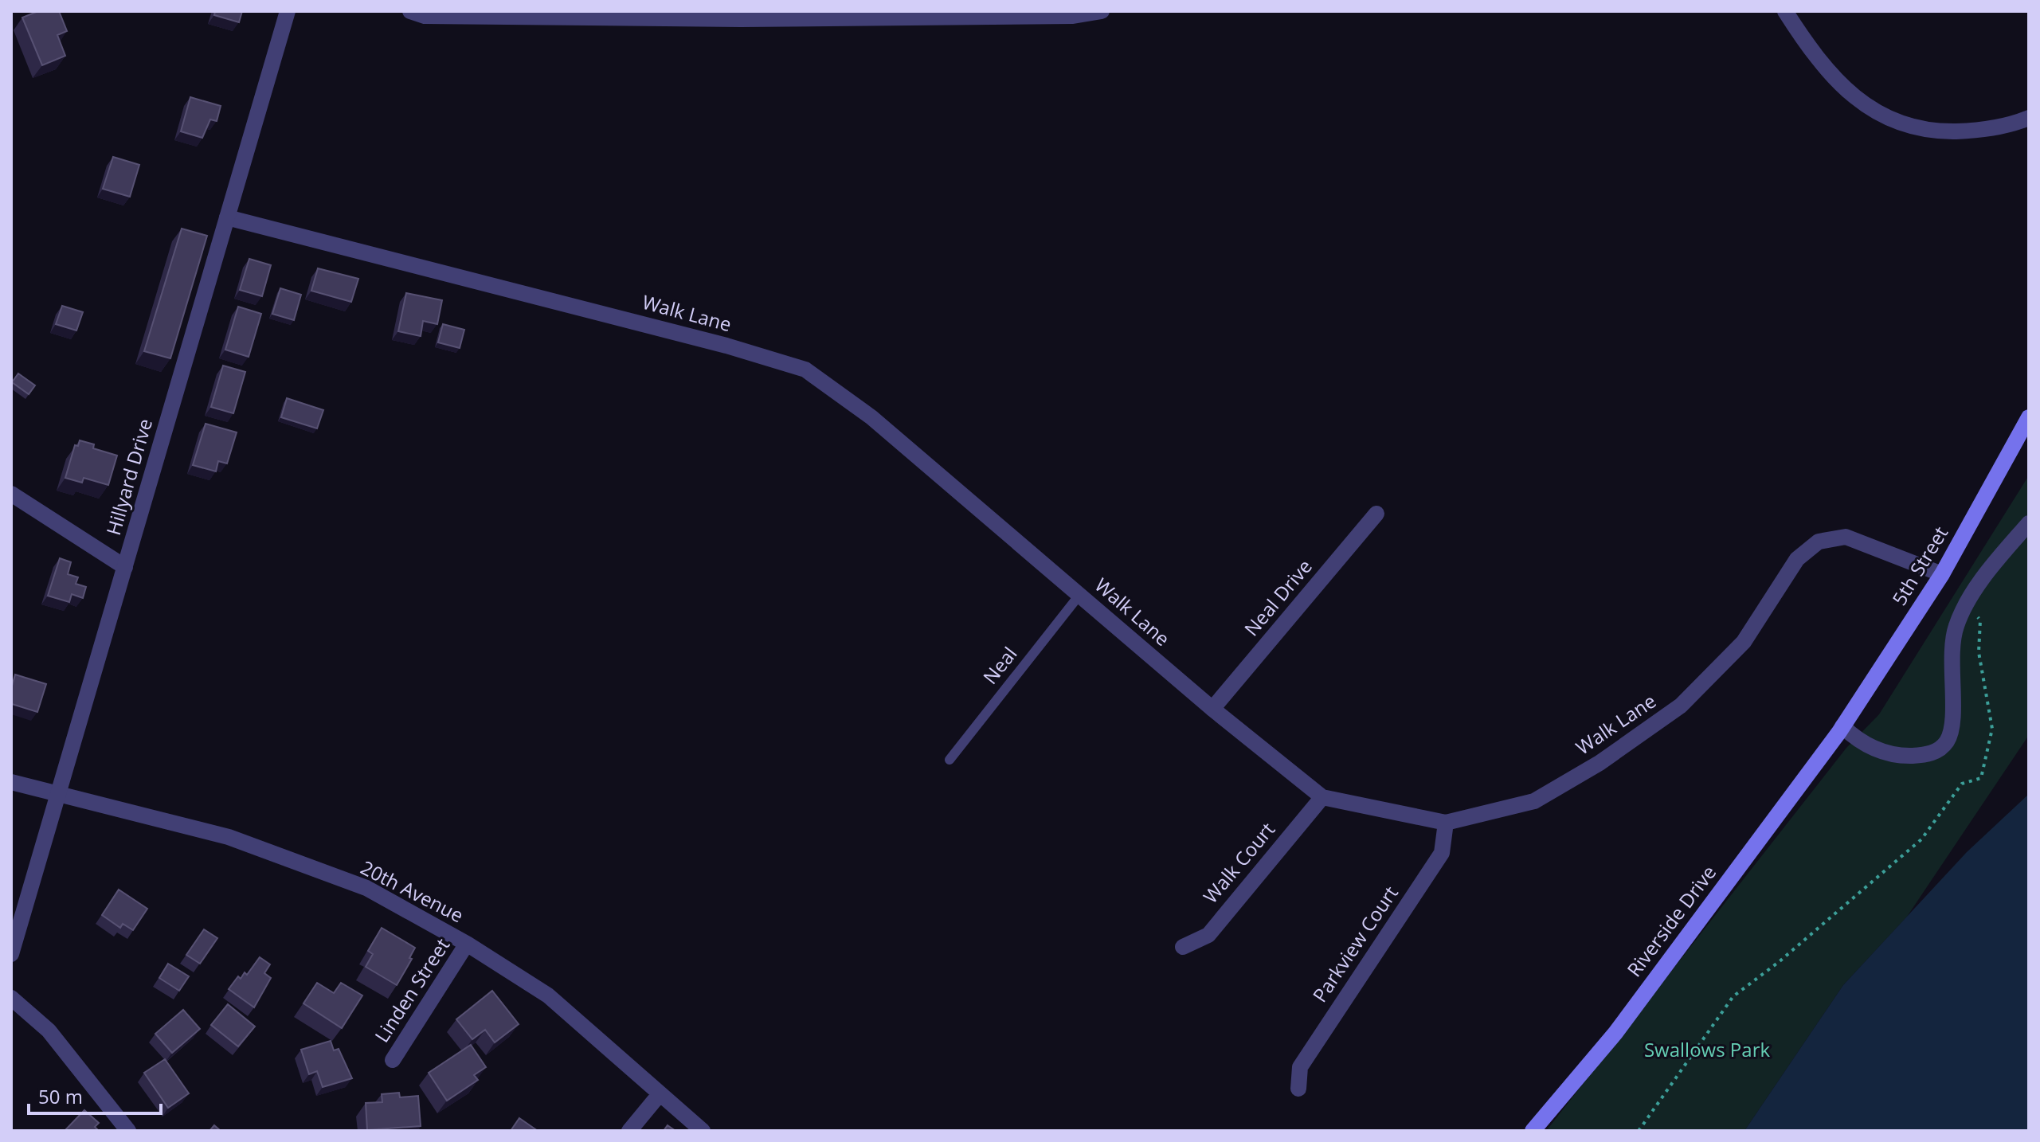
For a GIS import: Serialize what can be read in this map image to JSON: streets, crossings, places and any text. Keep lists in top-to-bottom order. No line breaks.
{"streets":{"main road":["5th Street","Riverside Drive"],"street":["Walk Lane","Hillyard Drive","Neal Drive","Walk Court","20th Avenue","Parkview Court","Linden Street"],"lane":["Neal"]},"crossings":[["Walk Lane","Hillyard Drive"],["Walk Lane","5th Street"],["Walk Lane","Neal Drive"],["Walk Lane","Neal"],["Walk Lane","Walk Court"],["Walk Lane","Parkview Court"],["Hillyard Drive","20th Avenue"],["5th Street","Riverside Drive"],["20th Avenue","Linden Street"]],"parks":["Swallows Park"],"scale_bar":"50 m"}
